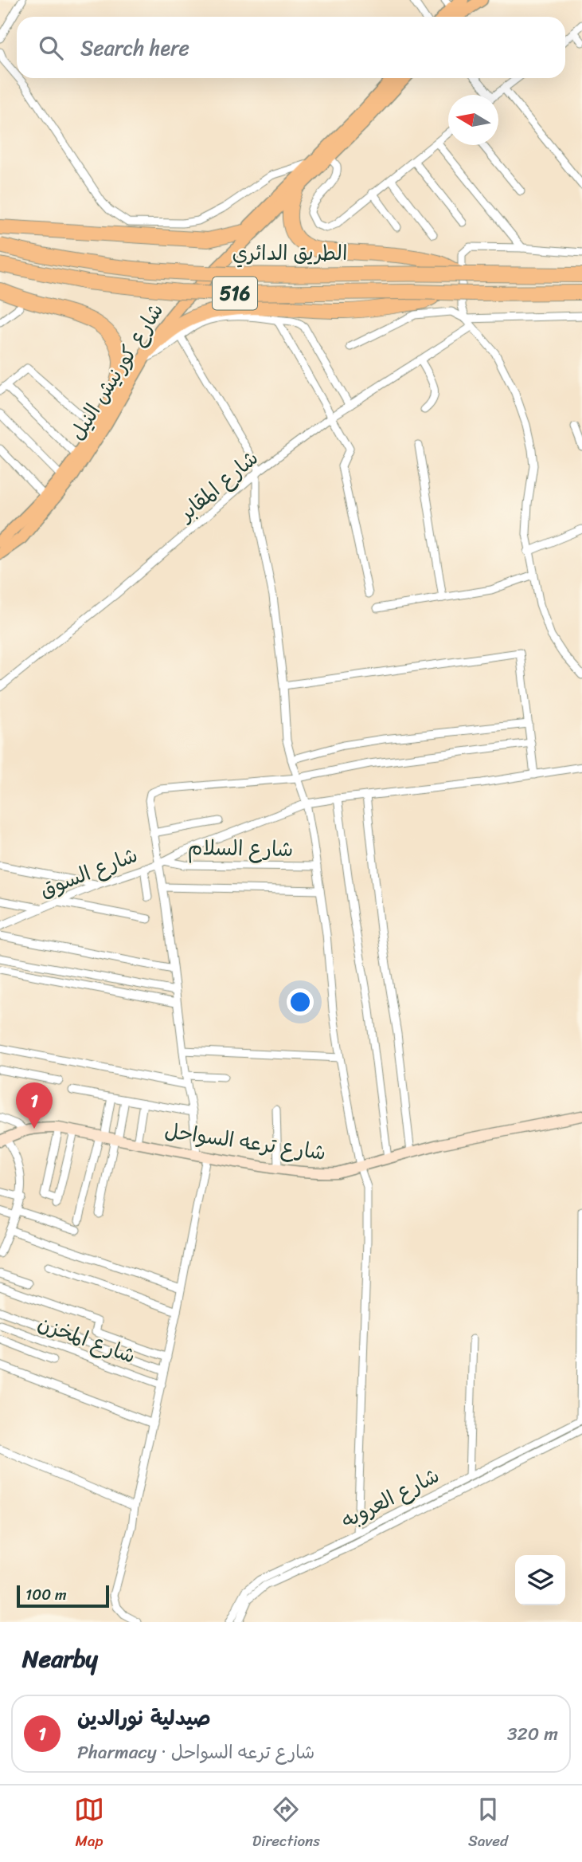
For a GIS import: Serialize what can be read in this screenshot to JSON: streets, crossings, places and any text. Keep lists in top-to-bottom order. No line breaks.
{"streets":{"highway":["الطريق الدائري","516"],"main road":["شارع كورنيش النيل","شارع ترعه السواحل"],"street":["شارع المقابر","شارع السلام","شارع السوق","شارع المخزن","شارع العروبه"]},"crossings":[["شارع السلام","شارع السوق"]],"scale_bar":"100 m","north":"left","page":{"search":"Search here","pins":"1","scale":"100 m","heading":"Nearby","list":[{"mark":"1","name":"صيدلية نورالدين","note":"Pharmacy · شارع ترعه السواحل","value":"320 m"}],"nav":["Map","Directions","Saved"]}}
